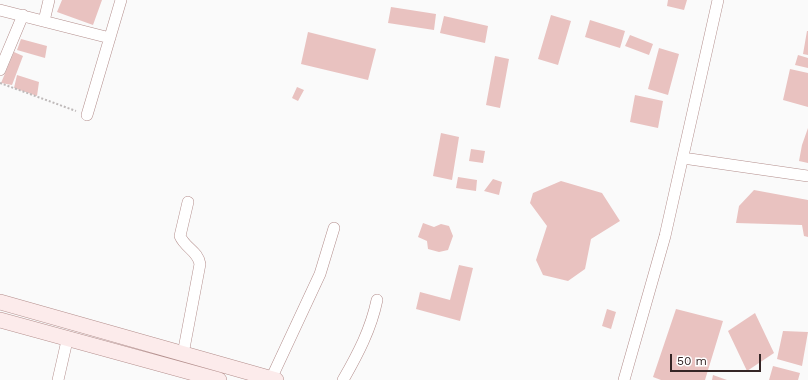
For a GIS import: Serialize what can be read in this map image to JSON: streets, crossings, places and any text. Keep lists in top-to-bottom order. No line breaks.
{"scale_bar":"50 m"}
